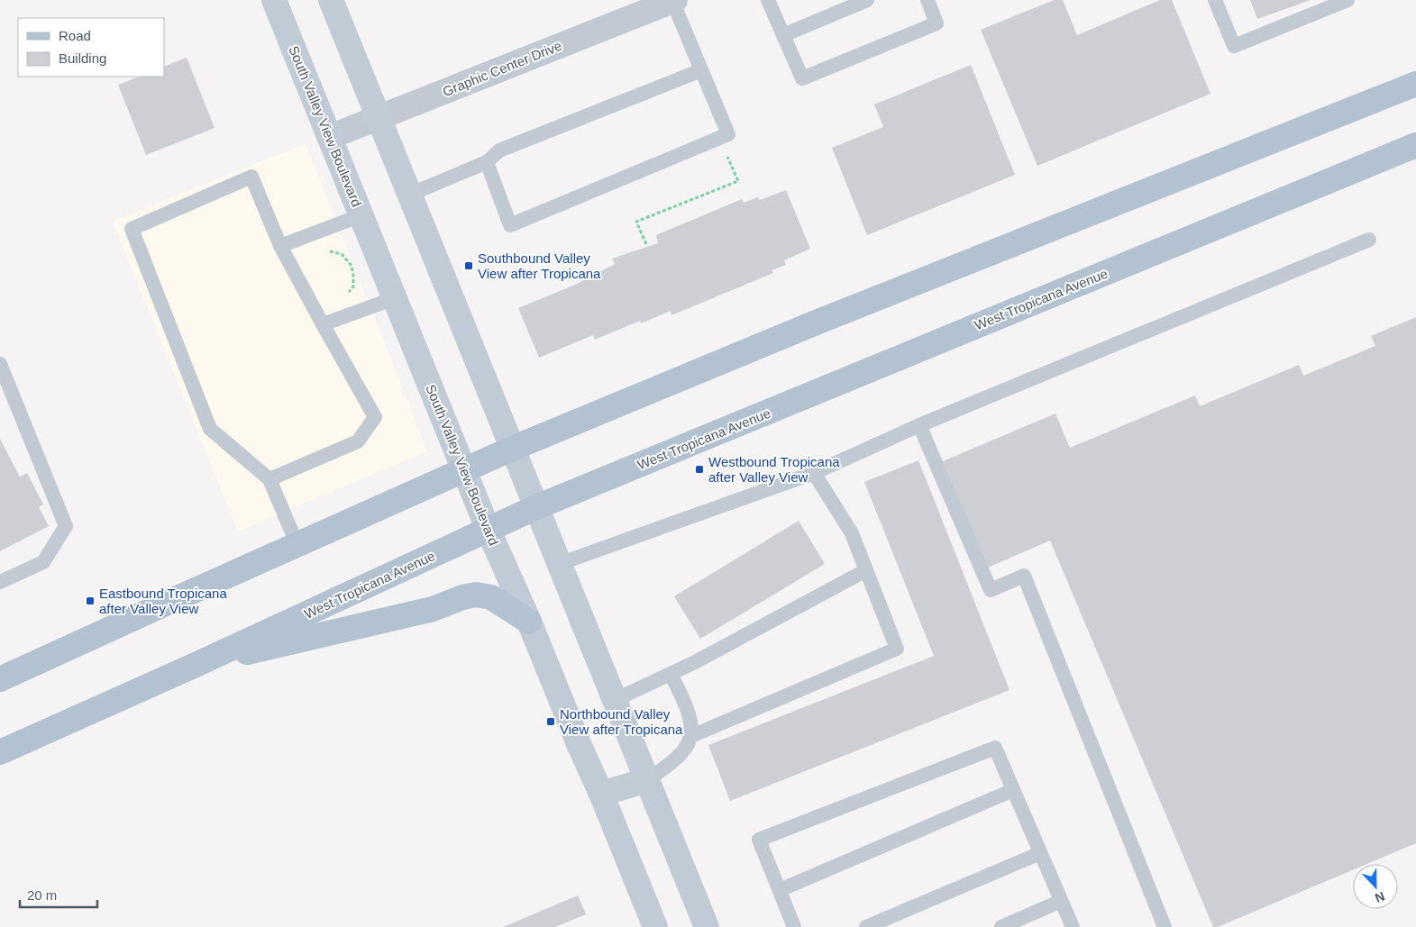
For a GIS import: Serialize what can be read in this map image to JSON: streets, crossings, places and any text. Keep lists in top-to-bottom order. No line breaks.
{"streets":{"main road":["South Valley View Boulevard","West Tropicana Avenue"],"street":["Graphic Center Drive"]},"crossings":[["Graphic Center Drive","South Valley View Boulevard"],["South Valley View Boulevard","West Tropicana Avenue"]],"places":{"transit":["Southbound Valley View after Tropicana","Westbound Tropicana after Valley View","Eastbound Tropicana after Valley View","Northbound Valley View after Tropicana"]},"legend":["Road","Building"],"scale_bar":"20 m","north":"bottom"}
